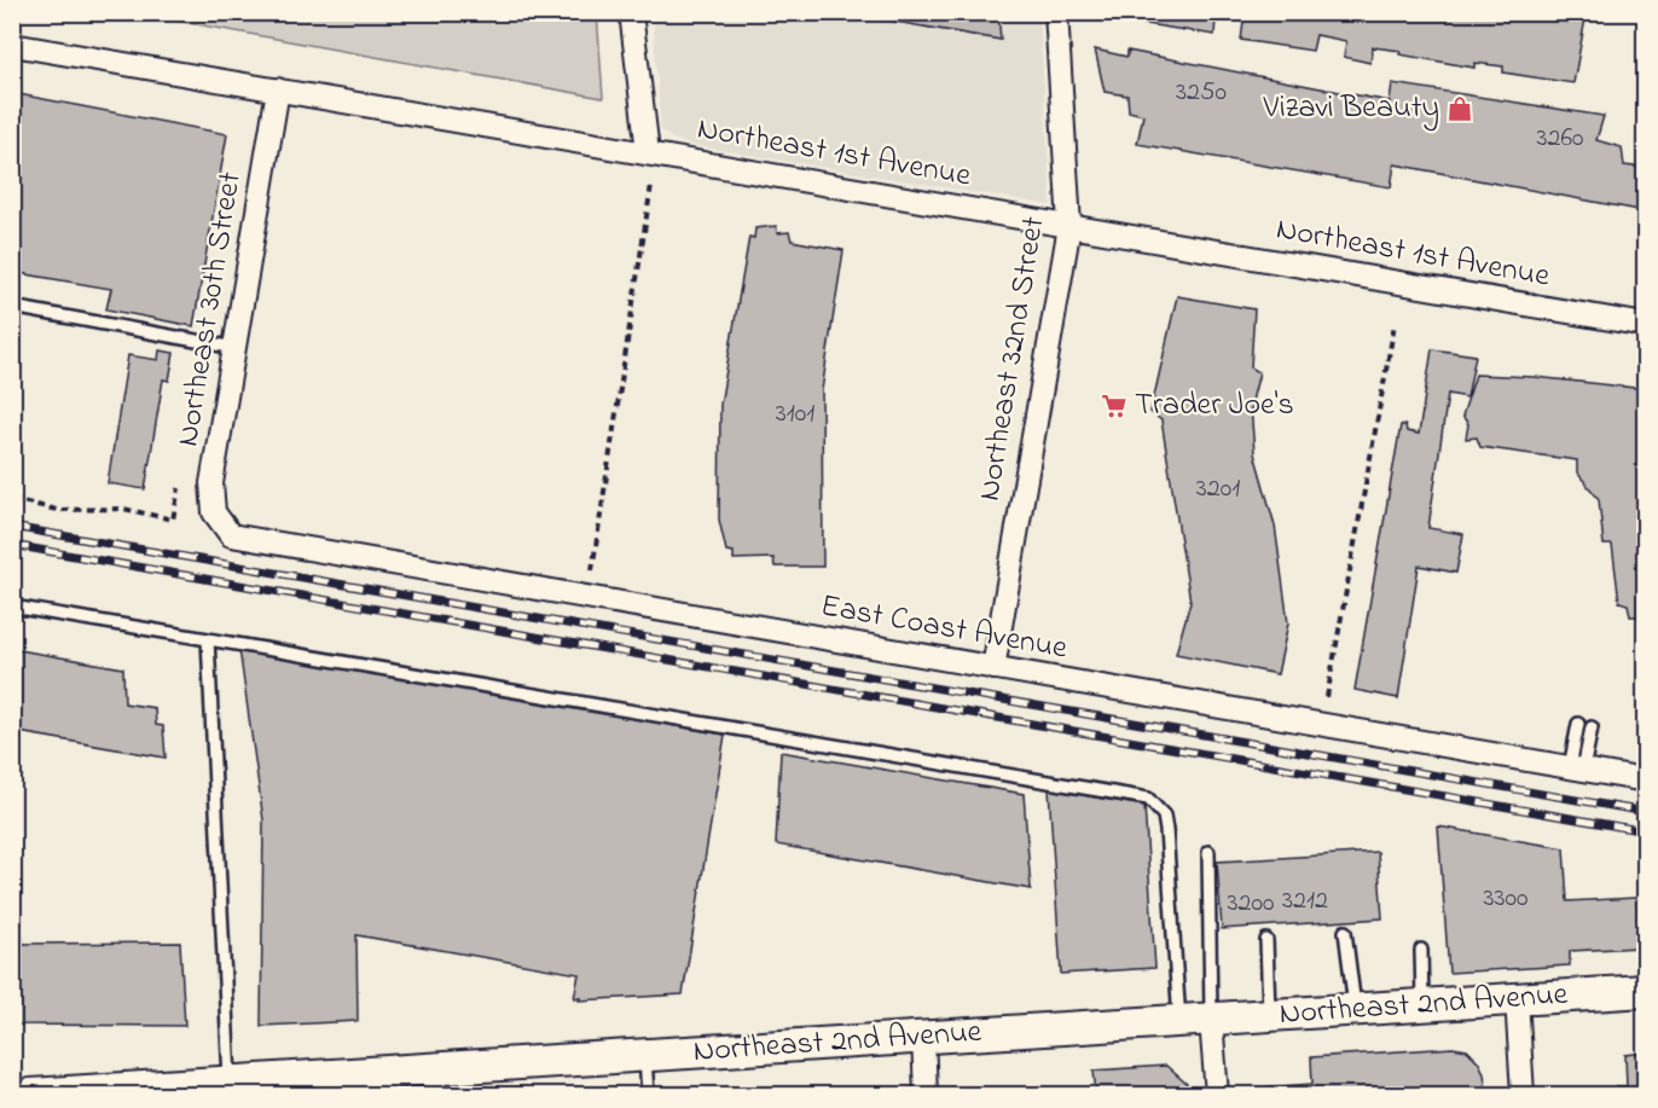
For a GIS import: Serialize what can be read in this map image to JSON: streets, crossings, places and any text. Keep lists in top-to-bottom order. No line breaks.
{"streets":{"main road":["Northeast 2nd Avenue"],"street":["Northeast 1st Avenue","Northeast 30th Street","Northeast 32nd Street","East Coast Avenue"]},"crossings":[["Northeast 1st Avenue","Northeast 30th Street"],["Northeast 1st Avenue","Northeast 32nd Street"],["Northeast 30th Street","East Coast Avenue"],["Northeast 32nd Street","East Coast Avenue"]],"places":{"shop":["Vizavi Beauty"],"supermarket":["Trader Joe's"]},"house_numbers":["3250","3260","3101","3201","3300","3212","3200"]}
